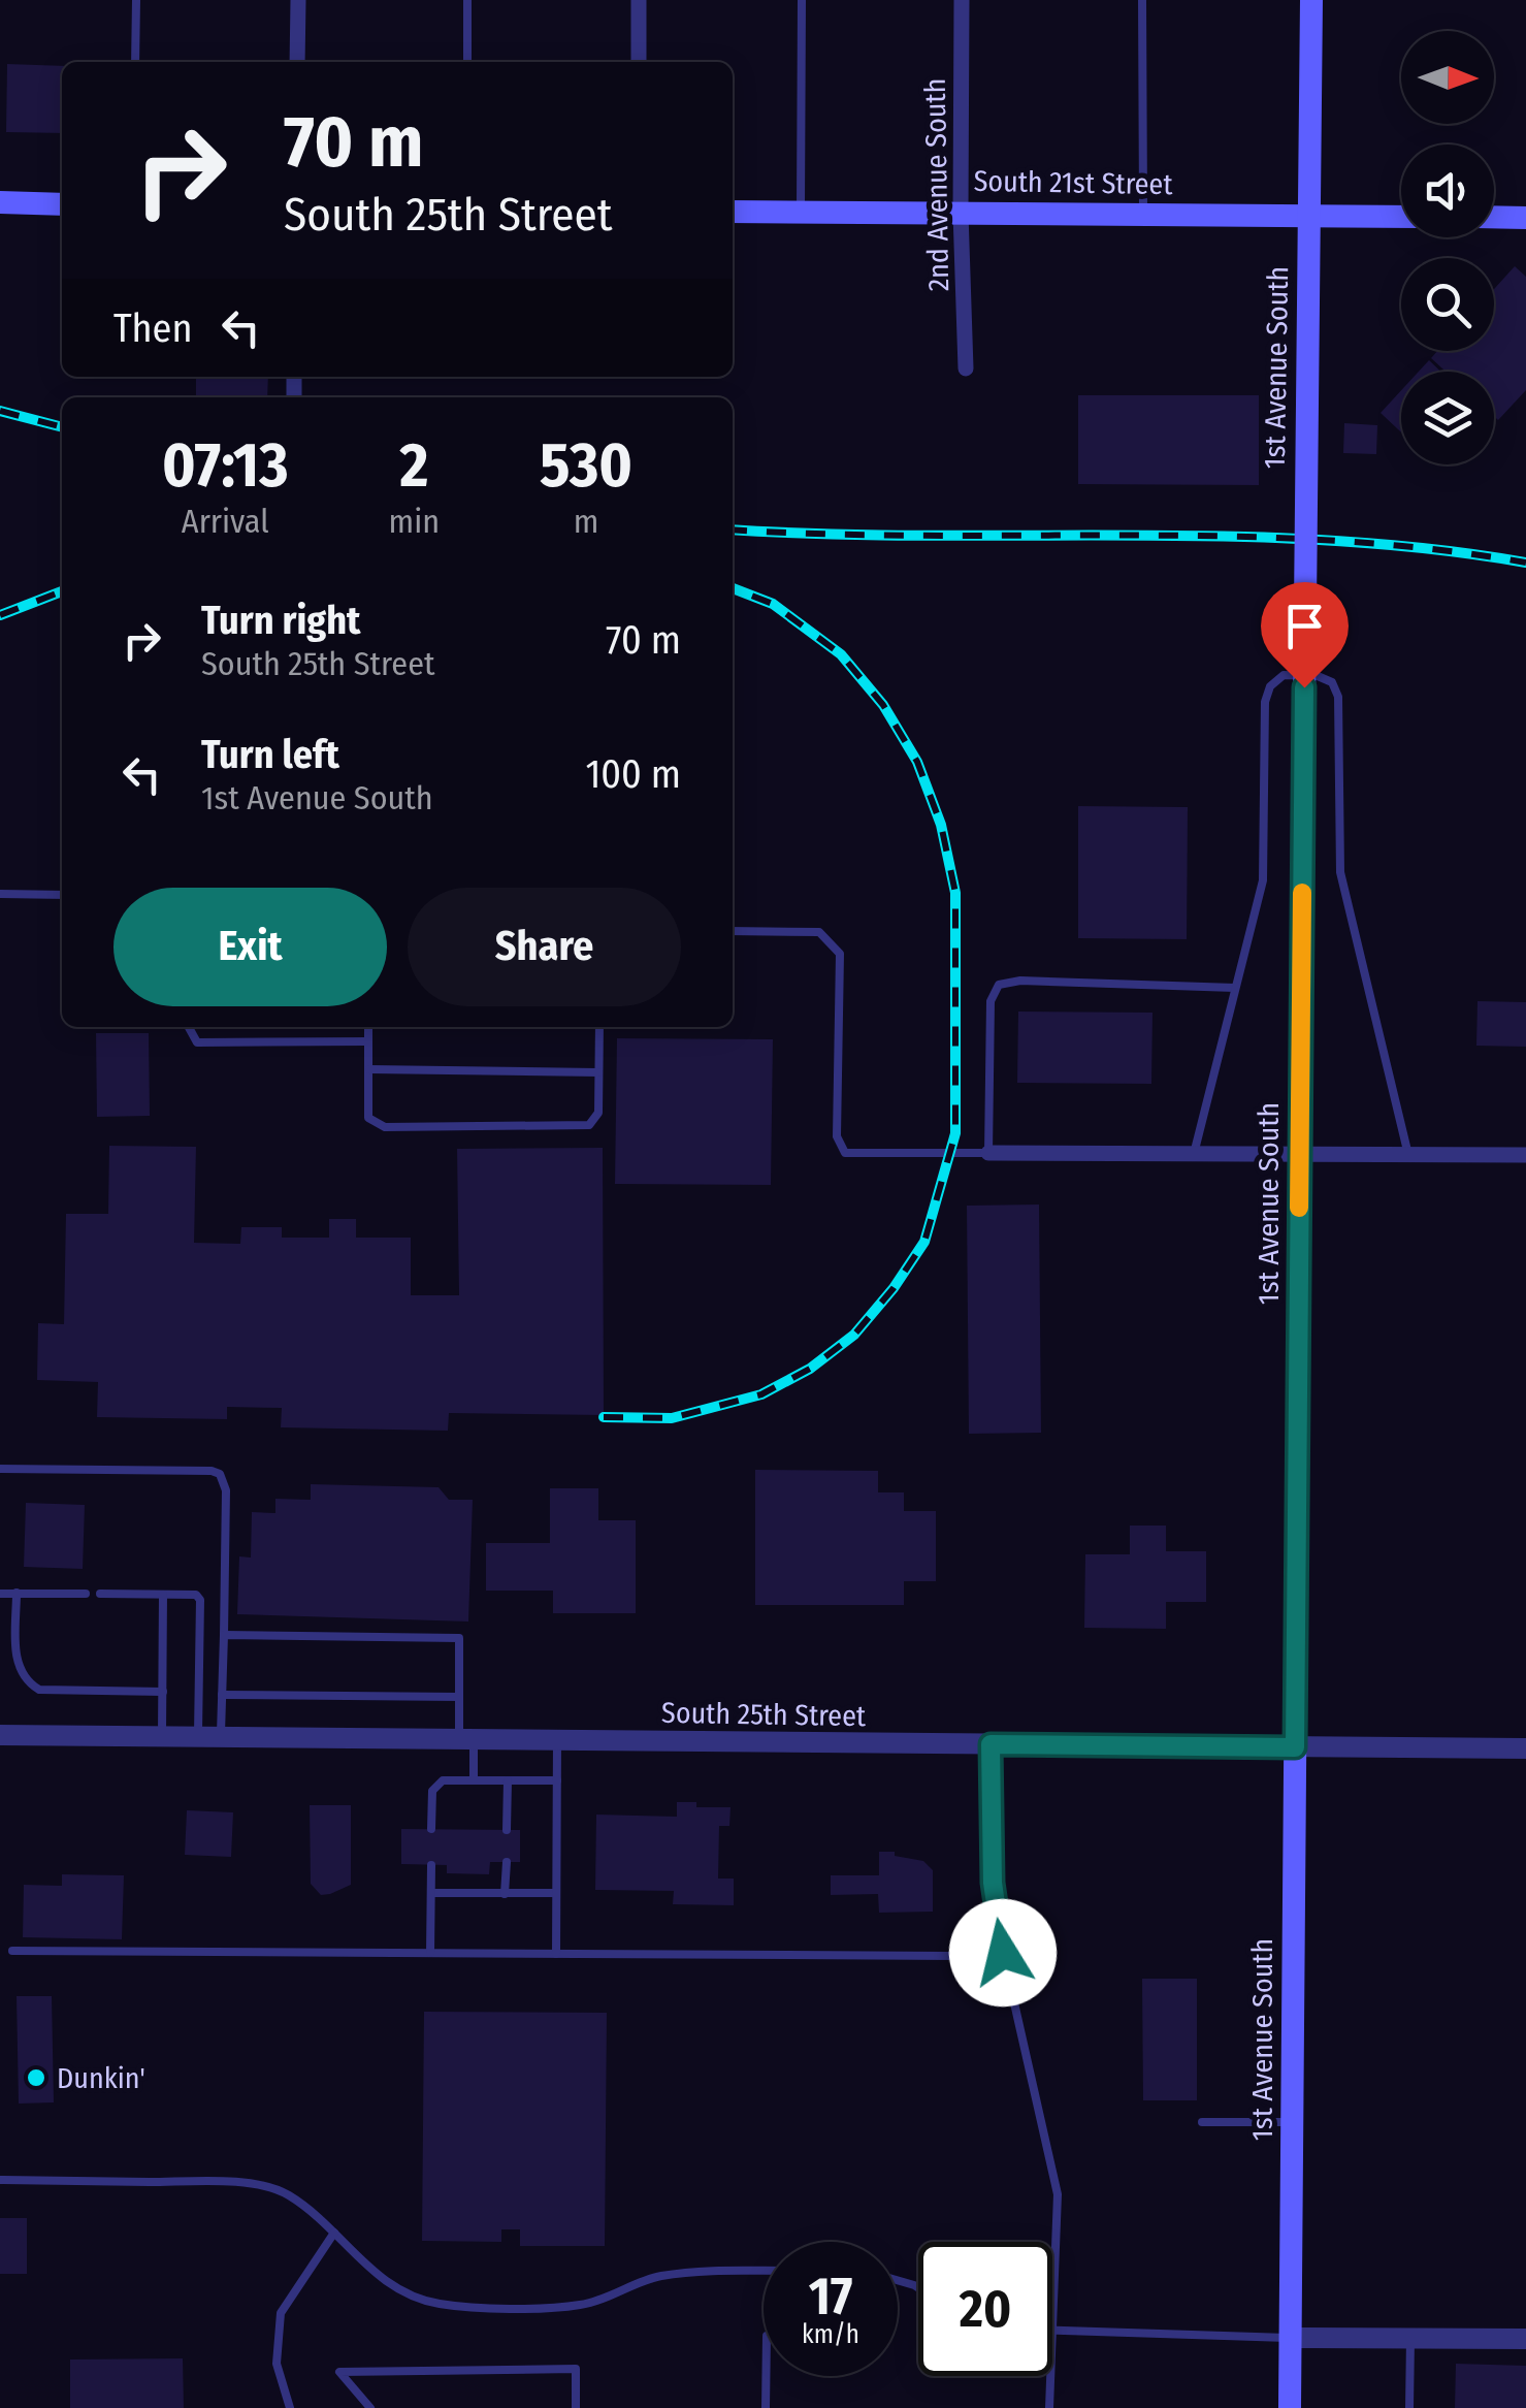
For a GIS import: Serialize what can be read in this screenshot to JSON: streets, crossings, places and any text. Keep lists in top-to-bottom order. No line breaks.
{"streets":{"main road":["South 21st Street","1st Avenue South"],"street":["2nd Avenue South","South 25th Street"]},"crossings":[["South 21st Street","2nd Avenue South"],["1st Avenue South","South 25th Street"]],"places":["Dunkin'"],"north":"right","page":{"turn":["70 m","South 25th Street"],"then":"Then","eta":["07:13","Arrival","2","min","530","m"],"list":[{"name":"Turn right","note":"South 25th Street","value":"70 m"},{"name":"Turn left","note":"1st Avenue South","value":"100 m"}],"buttons":["Exit","Share"],"speed":"17 km/h","limit":"20"}}
